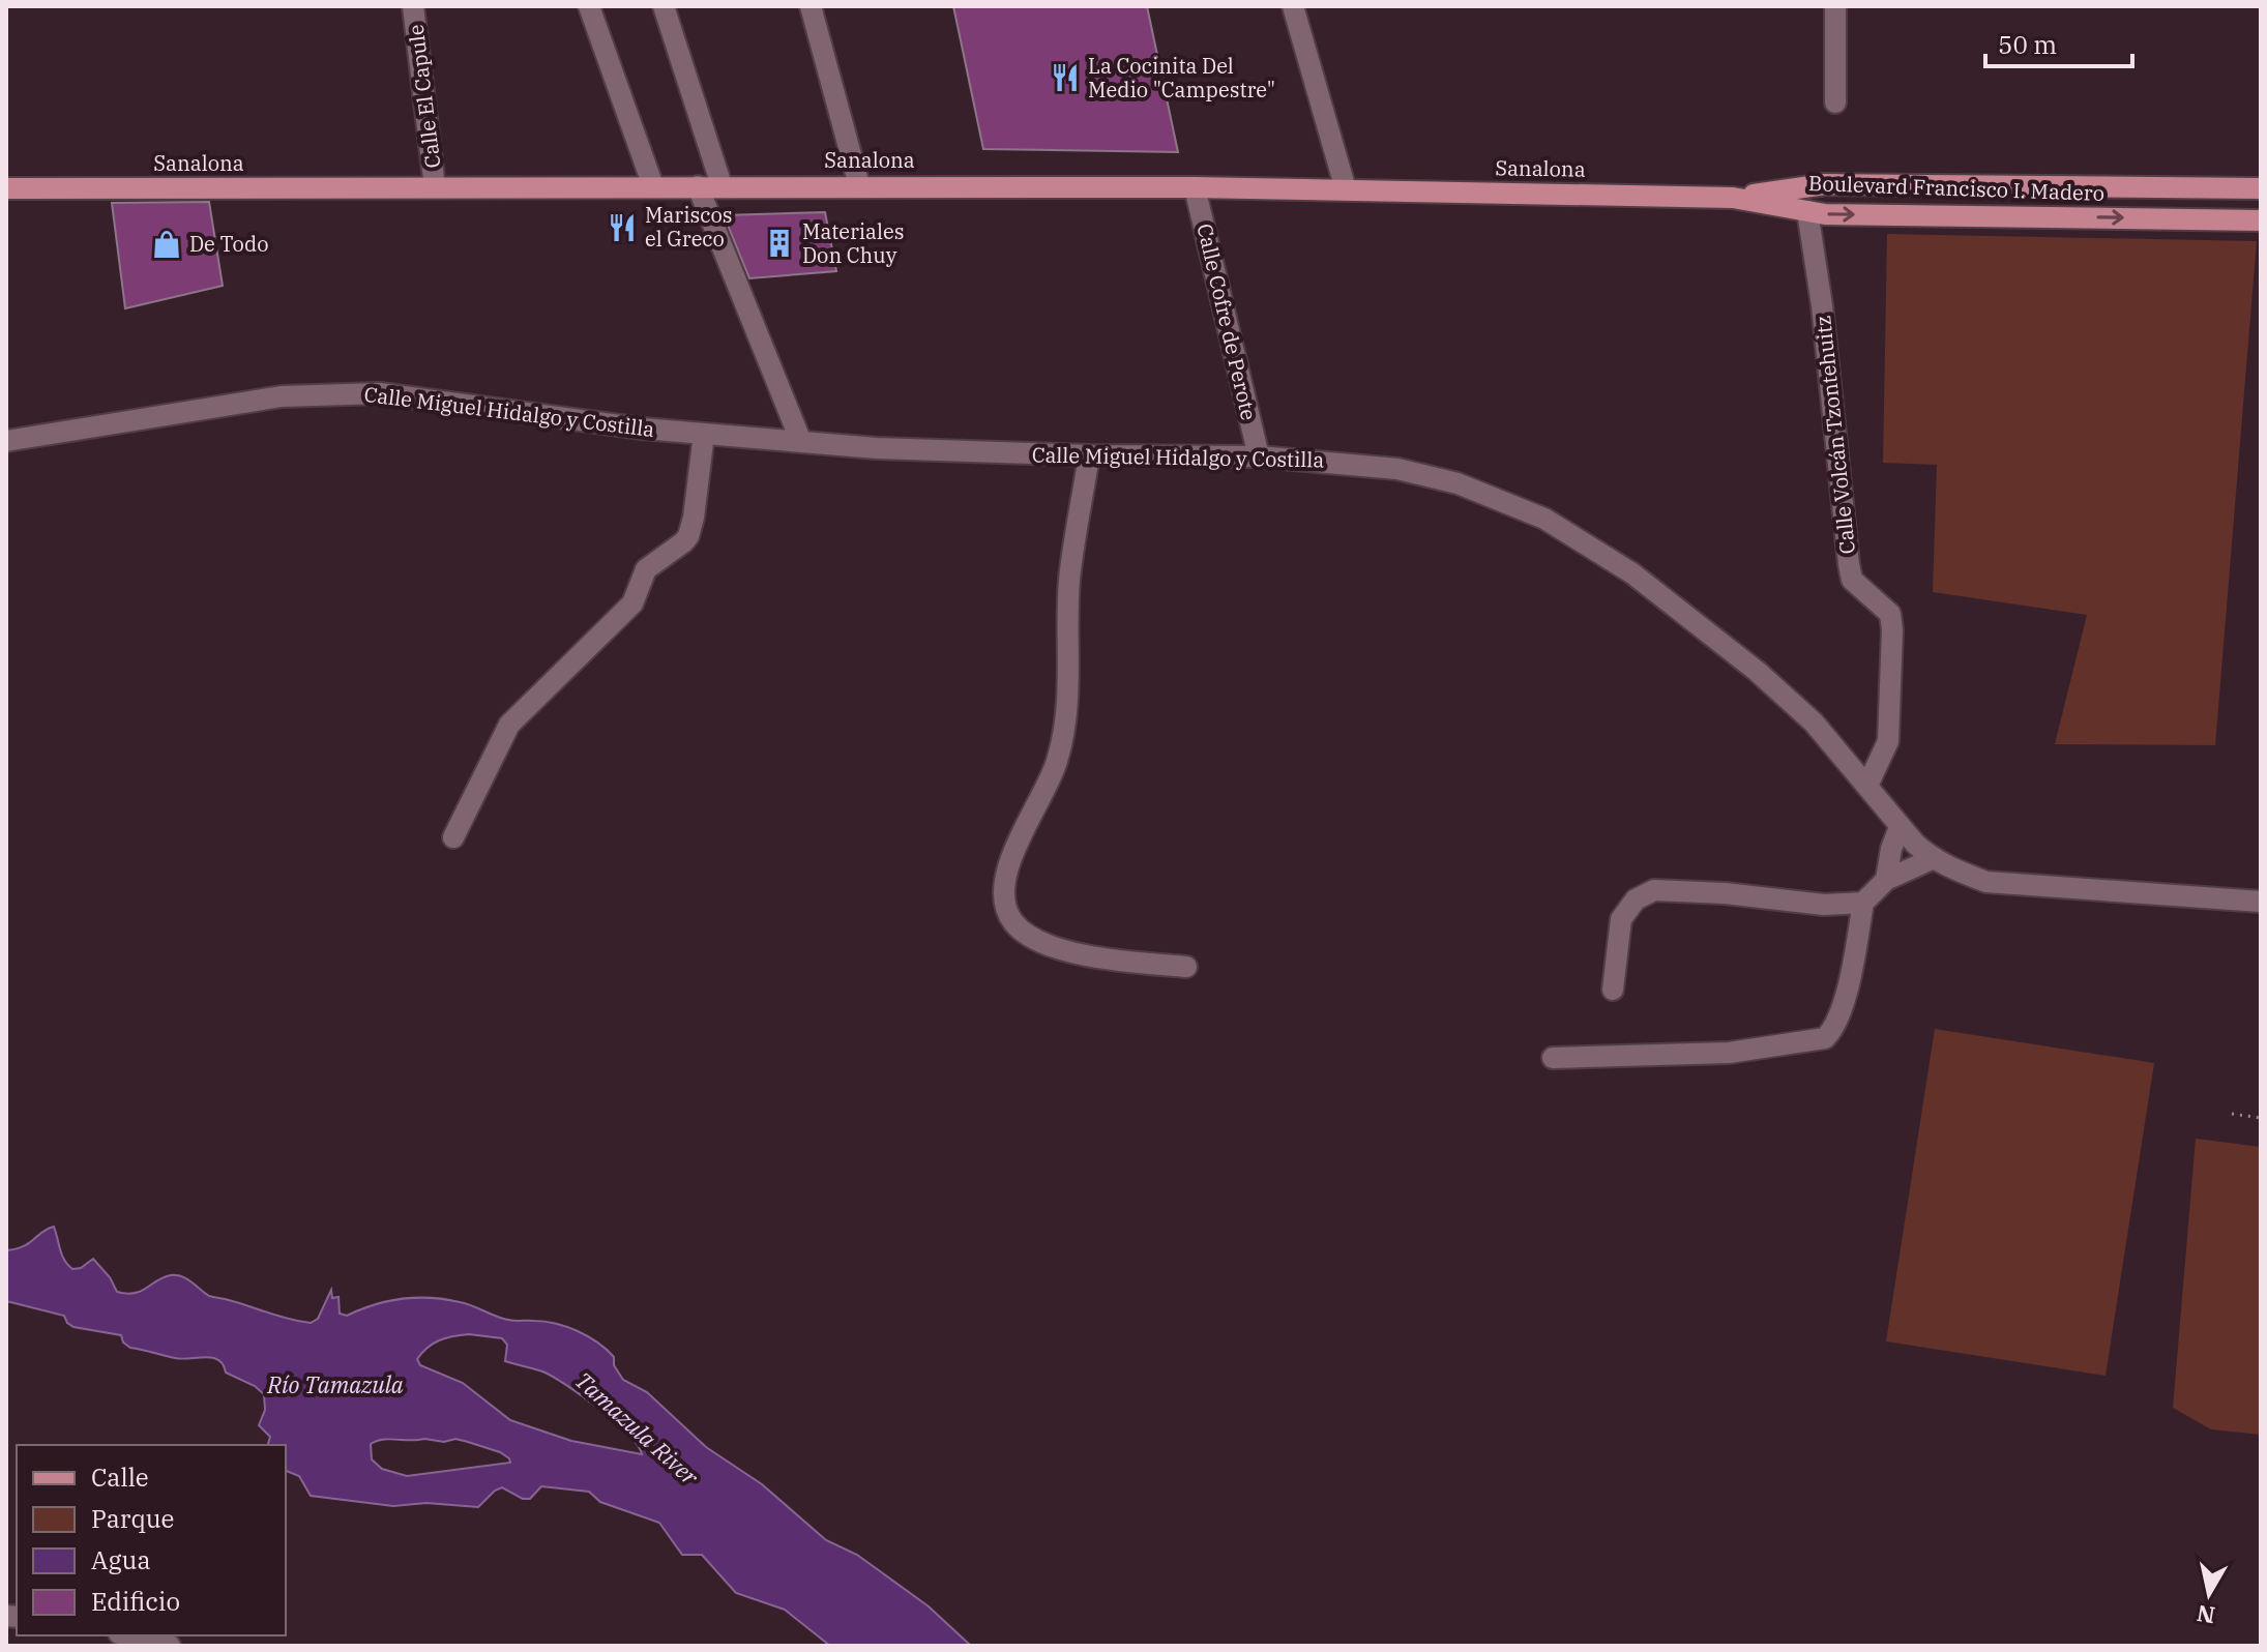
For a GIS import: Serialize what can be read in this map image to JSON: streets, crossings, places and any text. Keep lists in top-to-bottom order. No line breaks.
{"streets":{"main road":["Sanalona","Boulevard Francisco I. Madero"],"street":["Calle El Capule","Calle Cofre de Perote","Calle Miguel Hidalgo y Costilla","Calle Volcán Tzontehuitz"]},"crossings":[["Calle El Capule","Sanalona"],["Sanalona","Boulevard Francisco I. Madero"],["Sanalona","Calle Cofre de Perote"],["Boulevard Francisco I. Madero","Calle Volcán Tzontehuitz"],["Calle Cofre de Perote","Calle Miguel Hidalgo y Costilla"],["Calle Miguel Hidalgo y Costilla","Calle Volcán Tzontehuitz"]],"water":["Río Tamazula","Tamazula River"],"places":{"restaurant":["La Cocinita Del Medio \"Campestre\"","Mariscos el Greco"],"building":["Materiales Don Chuy"],"shop":["De Todo"]},"legend":["Calle","Parque","Agua","Edificio"],"scale_bar":"50 m","north":"bottom"}
